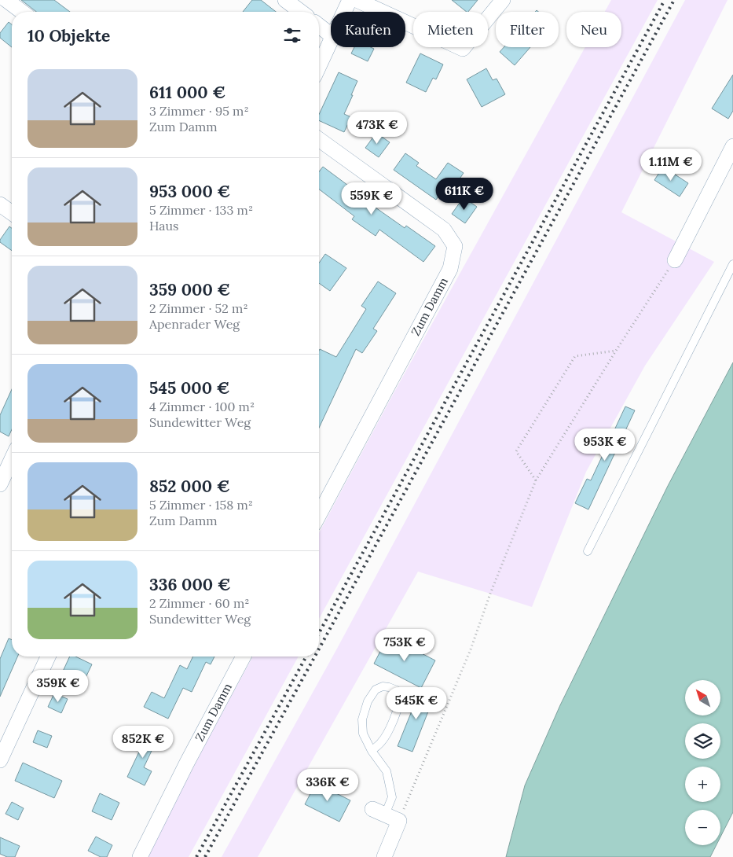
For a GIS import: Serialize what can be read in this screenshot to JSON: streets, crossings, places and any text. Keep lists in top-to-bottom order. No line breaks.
{"streets":{"street":["Zum Damm"]},"north":"top left","page":{"chip":["Kaufen","Mieten","Filter","Neu"],"heading":"10 Objekte","list":[{"name":"611 000 €","note":"3 Zimmer · 95 m² · Zum Damm"},{"name":"953 000 €","note":"5 Zimmer · 133 m² · Haus"},{"name":"359 000 €","note":"2 Zimmer · 52 m² · Apenrader Weg"},{"name":"545 000 €","note":"4 Zimmer · 100 m² · Sundewitter Weg"},{"name":"852 000 €","note":"5 Zimmer · 158 m² · Zum Damm"},{"name":"336 000 €","note":"2 Zimmer · 60 m² · Sundewitter Weg"}],"price":["473K €","1.11M €","611K €","559K €","953K €","753K €","359K €","545K €","852K €","336K €"],"map_buttons":["+","−"]}}
